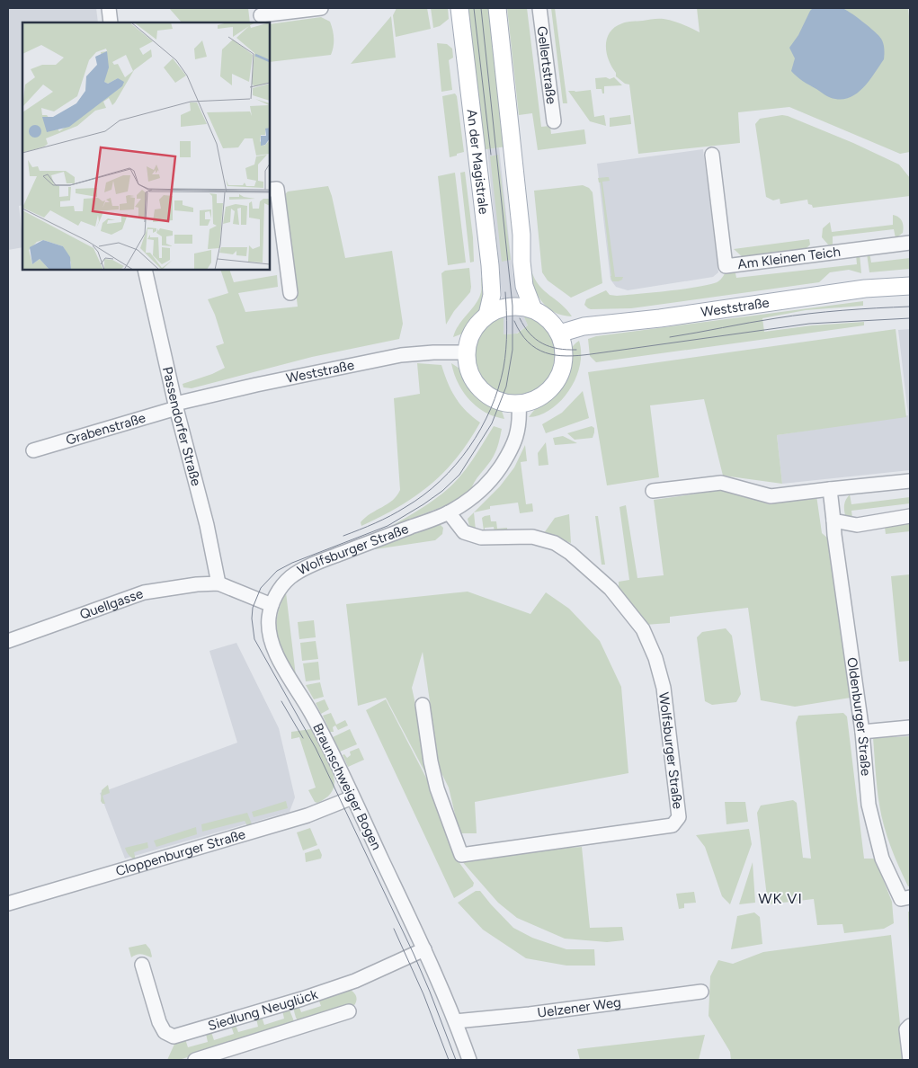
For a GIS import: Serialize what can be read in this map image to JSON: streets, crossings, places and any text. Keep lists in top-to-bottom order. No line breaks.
{"streets":{"main road":["An der Magistrale","Weststraße"],"street":["Gellertstraße","Am Kleinen Teich","Passendorfer Straße","Grabenstraße","Wolfsburger Straße","Quellgasse","Oldenburger Straße","Braunschweiger Bogen","Cloppenburger Straße","Uelzener Weg","Siedlung Neuglück"]},"crossings":[["An der Magistrale","Weststraße"],["An der Magistrale","Wolfsburger Straße"],["Weststraße","Passendorfer Straße"],["Weststraße","Grabenstraße"],["Weststraße","Wolfsburger Straße"],["Passendorfer Straße","Grabenstraße"],["Passendorfer Straße","Quellgasse"],["Wolfsburger Straße","Braunschweiger Bogen"],["Braunschweiger Bogen","Cloppenburger Straße"],["Braunschweiger Bogen","Uelzener Weg"],["Braunschweiger Bogen","Siedlung Neuglück"]],"districts":["WK VI"]}
